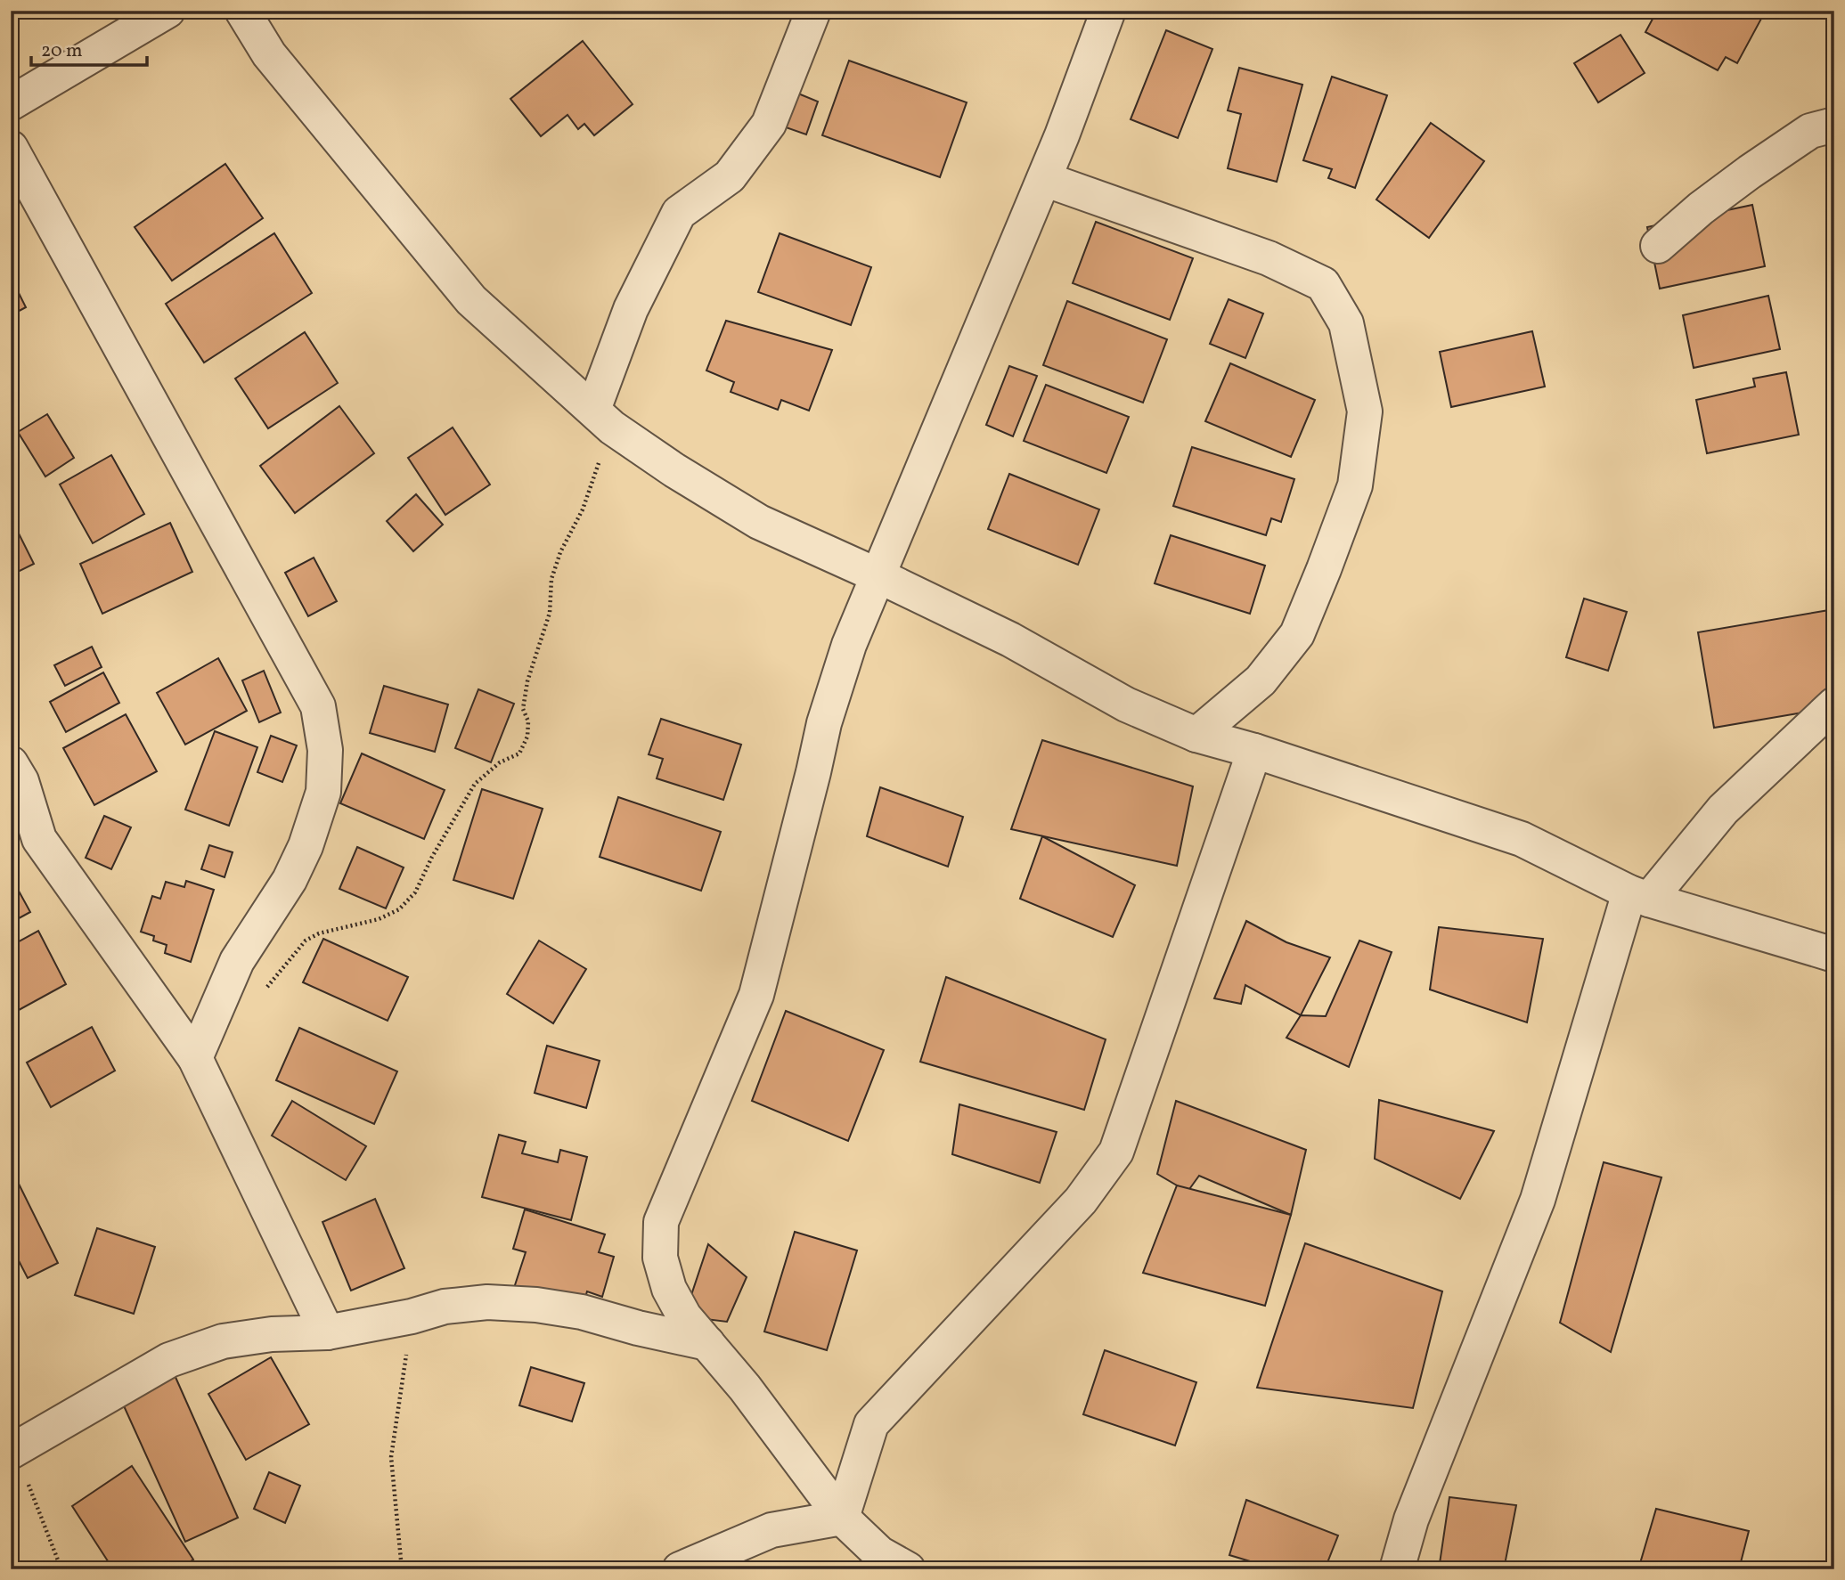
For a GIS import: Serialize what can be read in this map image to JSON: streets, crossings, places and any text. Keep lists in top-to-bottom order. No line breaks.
{"scale_bar":"20 m"}
